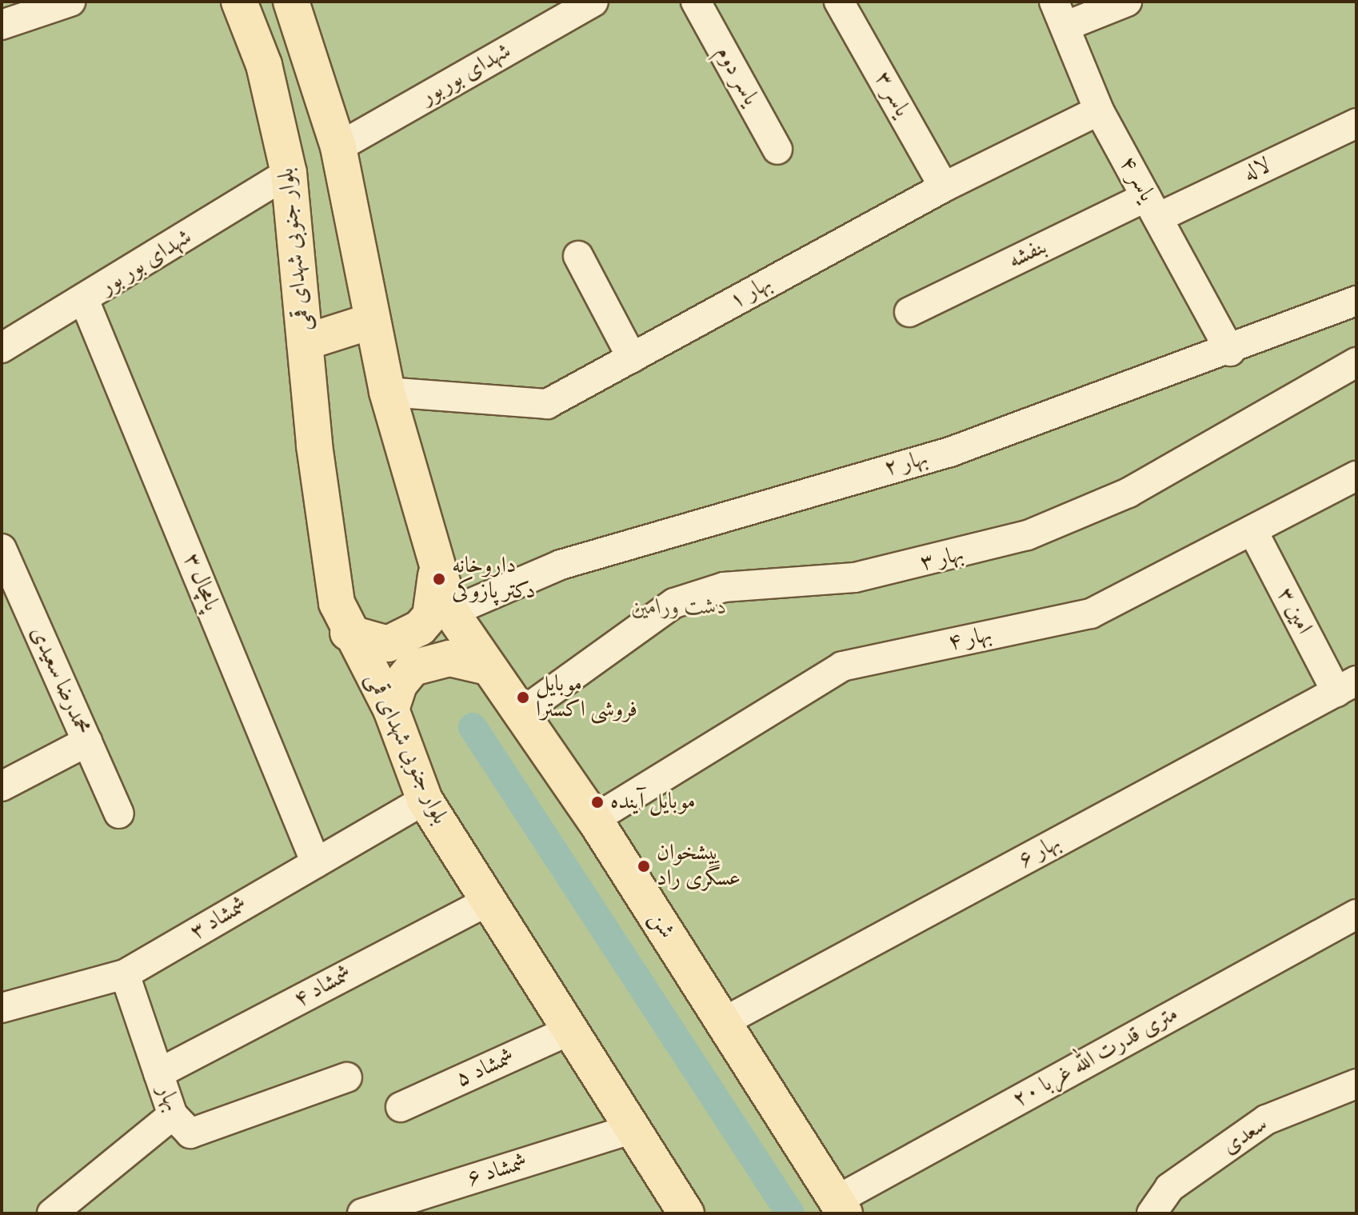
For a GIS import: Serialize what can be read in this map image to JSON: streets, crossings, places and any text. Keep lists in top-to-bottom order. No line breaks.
{"streets":{"main road":["بلوار جنوبی شهدای قمی","شن"],"street":["شهدای بوربور","یاسر دوم","یاسر ۳","لاله","یاسر ۴","بنفشه","شهدای بور بور","بهار ۱","بهار ۲","بهار ۳","پامچال ۳","امین ۳","بهار ۴","محمدرضا سعیدی","بهار ۶","شمشاد ۳","شمشاد ۴","۲۰ متری قدرت الله غربا","شمشاد ۵","بهار","سعدی","شمشاد ۶"]},"crossings":[["یاسر ۳","بهار ۱"],["لاله","یاسر ۴"],["لاله","بنفشه"],["یاسر ۴","بنفشه"],["یاسر ۴","بهار ۱"],["یاسر ۴","بهار ۲"],["بلوار جنوبی شهدای قمی","شهدای بور بور"],["بلوار جنوبی شهدای قمی","شمشاد ۳"],["بلوار جنوبی شهدای قمی","شمشاد ۴"],["بلوار جنوبی شهدای قمی","شمشاد ۵"],["بلوار جنوبی شهدای قمی","شمشاد ۶"],["شهدای بور بور","پامچال ۳"],["بهار ۲","شن"],["بهار ۳","شن"],["پامچال ۳","شمشاد ۳"],["امین ۳","بهار ۴"],["امین ۳","بهار ۶"],["بهار ۴","شن"],["بهار ۶","شن"],["شمشاد ۳","بهار"],["شن","۲۰ متری قدرت الله غربا"],["شمشاد ۴","بهار"]],"parks":["دشت ورامین"],"places":["داروخانه دکتر پازوکی","موبایل فروشی اکسترا","موبایل آینده","پیشخوان عسگری راد"]}
